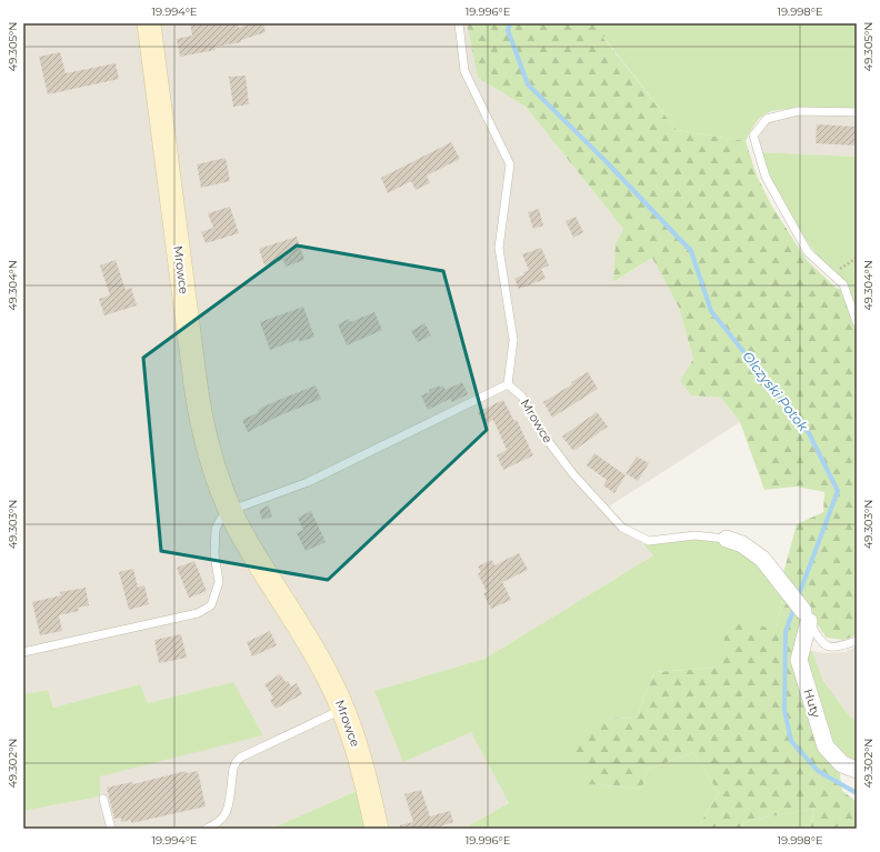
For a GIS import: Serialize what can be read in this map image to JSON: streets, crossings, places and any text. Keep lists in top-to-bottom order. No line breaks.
{"streets":{"street":["Mrowce","Huty"]},"crossings":[["Mrowce","Huty"]],"water":["Olczyski Potok"],"coordinates":["19.994°E","19.996°E","19.998°E","49.305°N","49.304°N","49.303°N","49.302°N"]}
